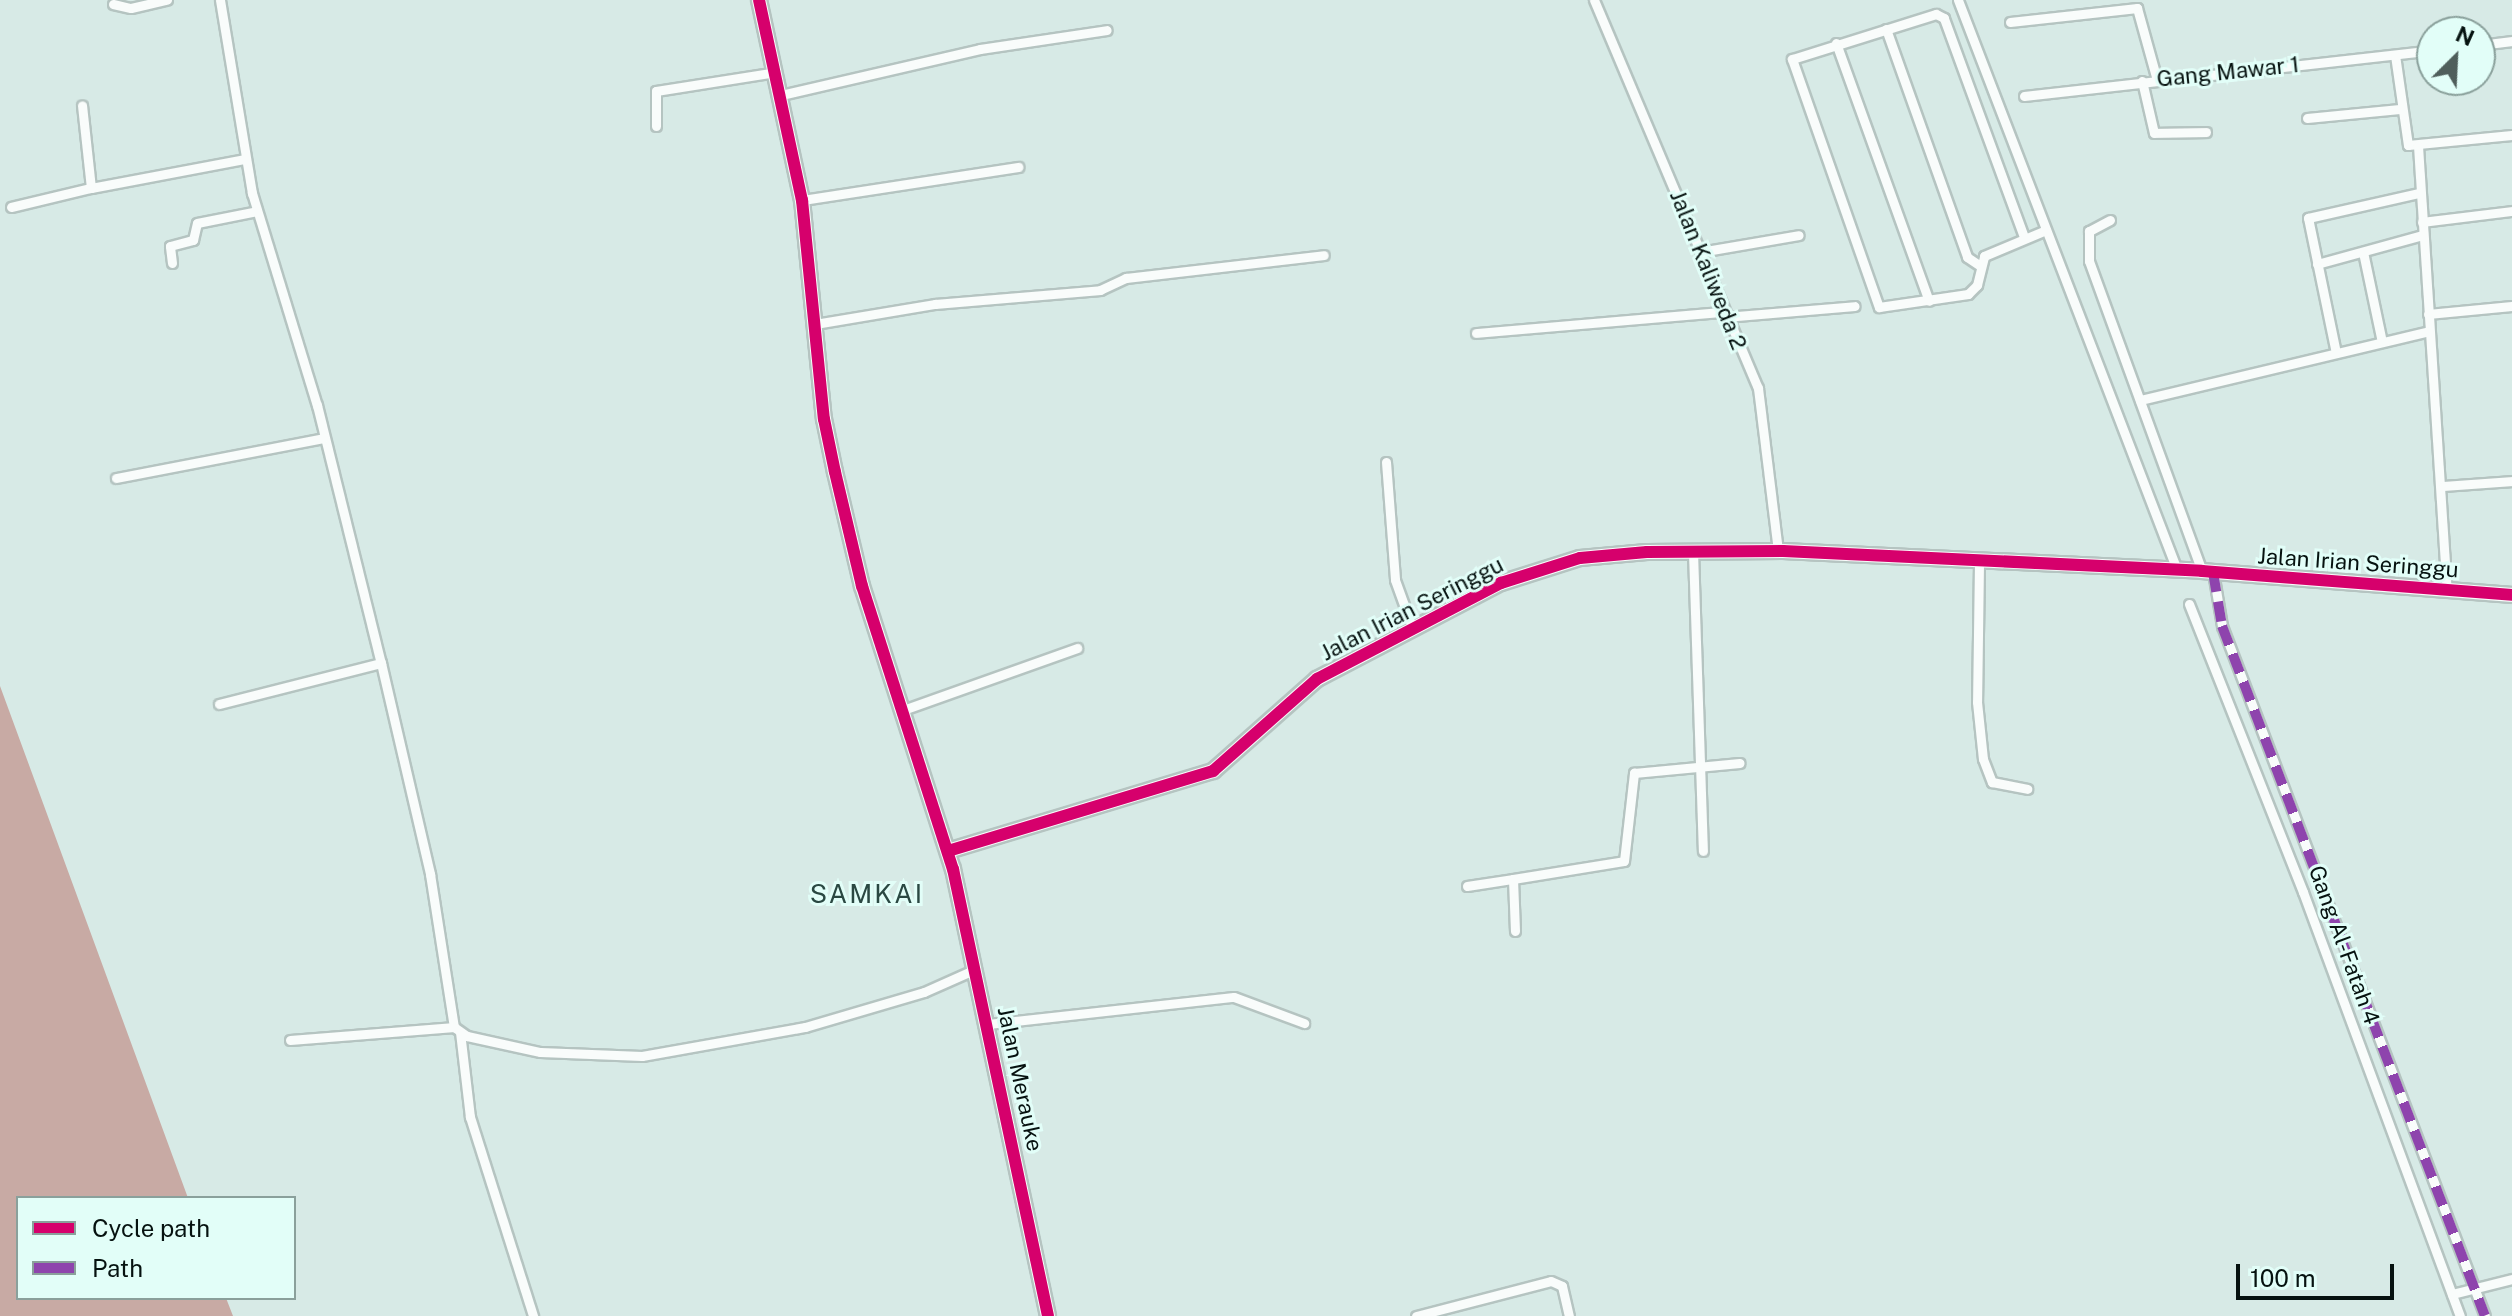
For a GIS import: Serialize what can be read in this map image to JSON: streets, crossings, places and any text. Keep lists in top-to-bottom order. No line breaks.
{"streets":{"street":["Gang Mawar 1","Jalan Kaliweda 2","Jalan Irian Seringgu","Gang Al-Fatah 4","Jalan Merauke"]},"crossings":[["Jalan Kaliweda 2","Jalan Irian Seringgu"],["Jalan Irian Seringgu","Gang Al-Fatah 4"],["Jalan Irian Seringgu","Jalan Merauke"]],"districts":["SAMKAI"],"legend":["Cycle path","Path"],"scale_bar":"100 m","north":"top right"}
